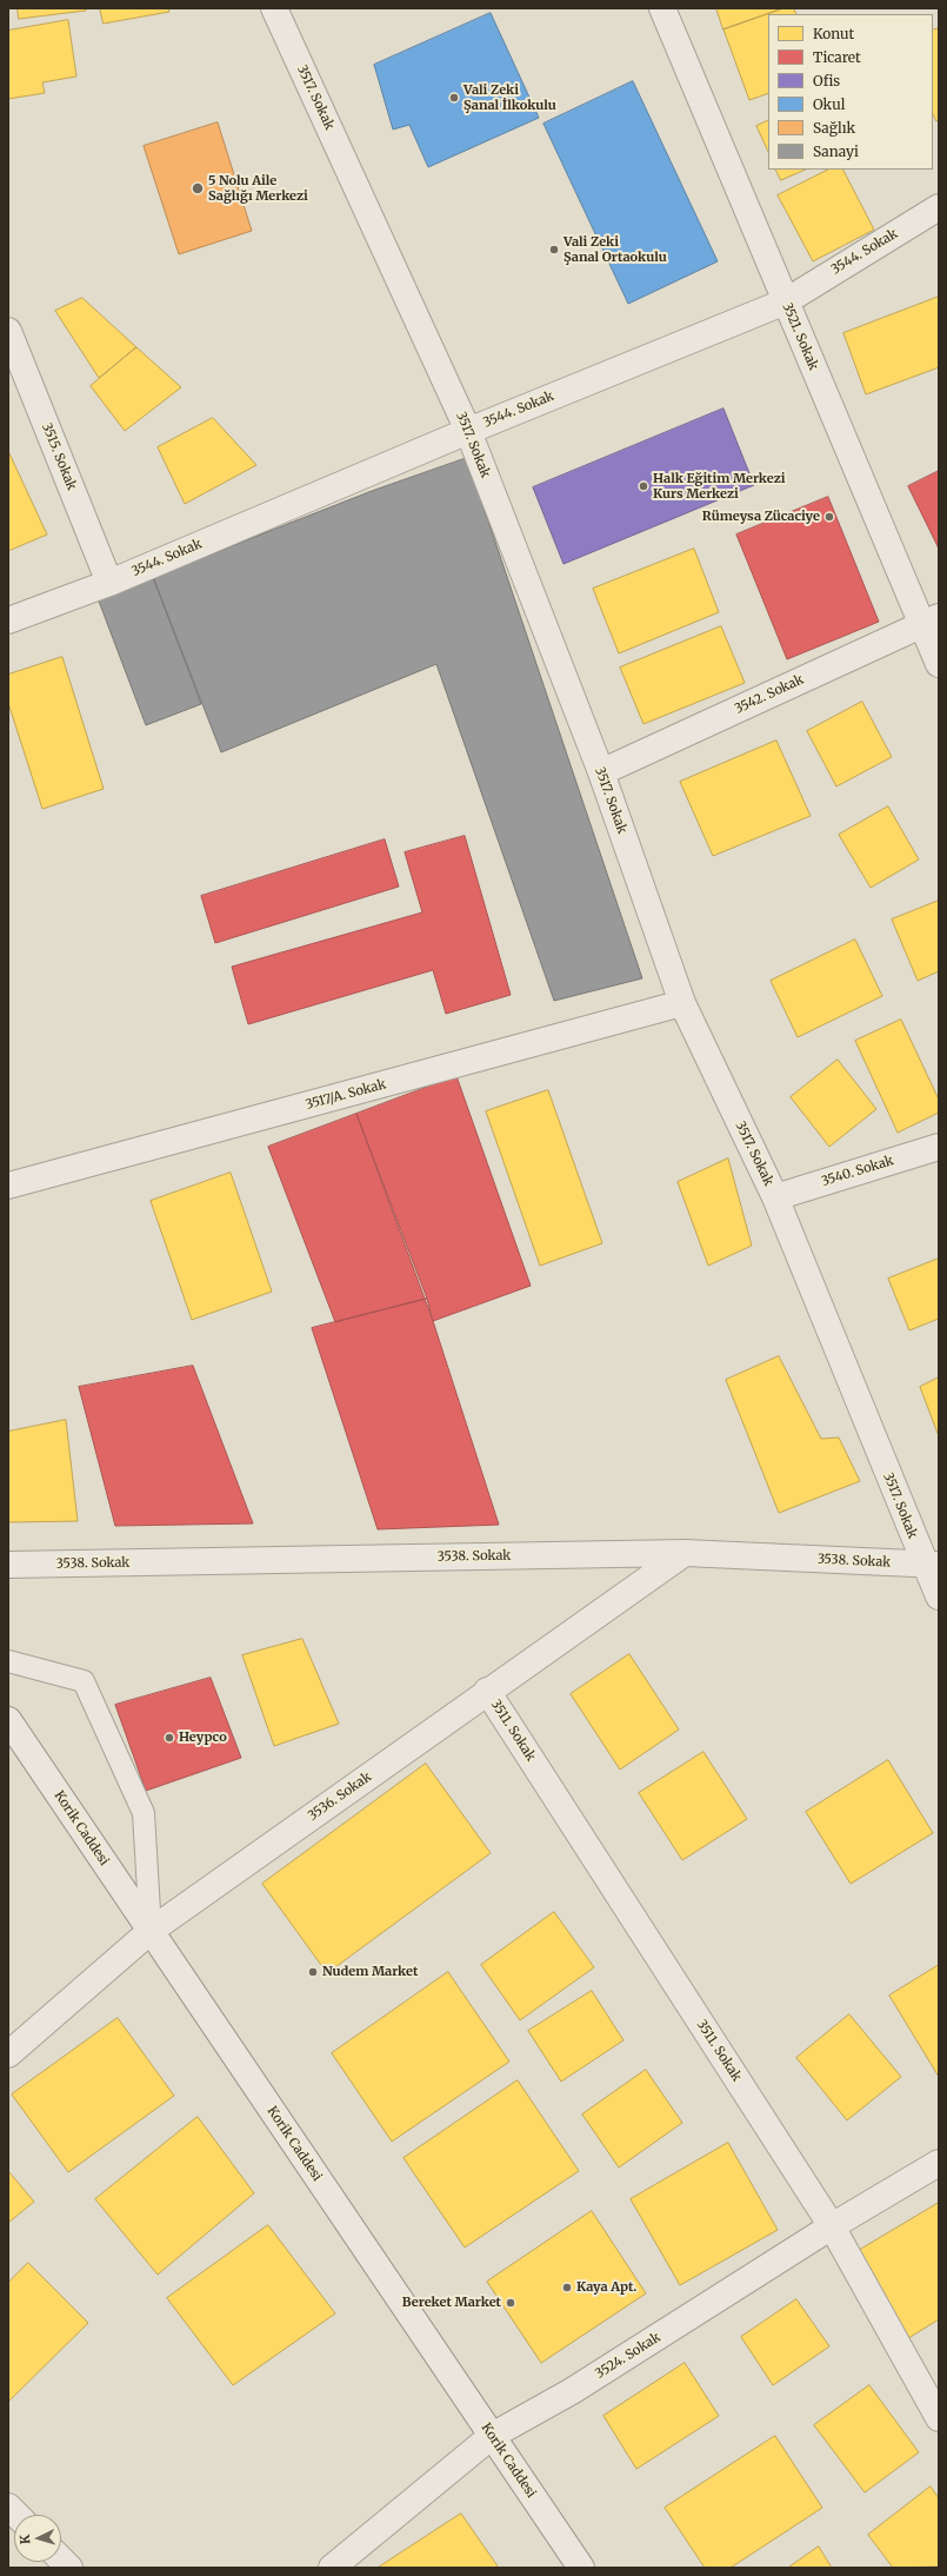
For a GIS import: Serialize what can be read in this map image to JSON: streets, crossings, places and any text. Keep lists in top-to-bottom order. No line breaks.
{"streets":{"street":["3517. Sokak","3544. Sokak","3521. Sokak","3515. Sokak","3542. Sokak","3517/A. Sokak","3540. Sokak","3538. Sokak","3511. Sokak","3536. Sokak","Korik Caddesi","3524. Sokak"]},"crossings":[["3517. Sokak","3544. Sokak"],["3517. Sokak","3542. Sokak"],["3517. Sokak","3517/A. Sokak"],["3517. Sokak","3540. Sokak"],["3517. Sokak","3538. Sokak"],["3544. Sokak","3521. Sokak"],["3544. Sokak","3515. Sokak"],["3521. Sokak","3542. Sokak"],["3538. Sokak","3536. Sokak"],["3511. Sokak","3536. Sokak"],["3511. Sokak","3524. Sokak"],["3536. Sokak","Korik Caddesi"],["Korik Caddesi","3524. Sokak"]],"places":["Vali Zeki Şanal İlkokulu","5 Nolu Aile Sağlığı Merkezi","Vali Zeki Şanal Ortaokulu","Halk Eğitim Merkezi Kurs Merkezi","Rümeysa Zücaciye","Heypco","Nudem Market","Kaya Apt.","Bereket Market"],"legend":["Konut","Ticaret","Ofis","Okul","Sağlık","Sanayi"],"north":"left"}
